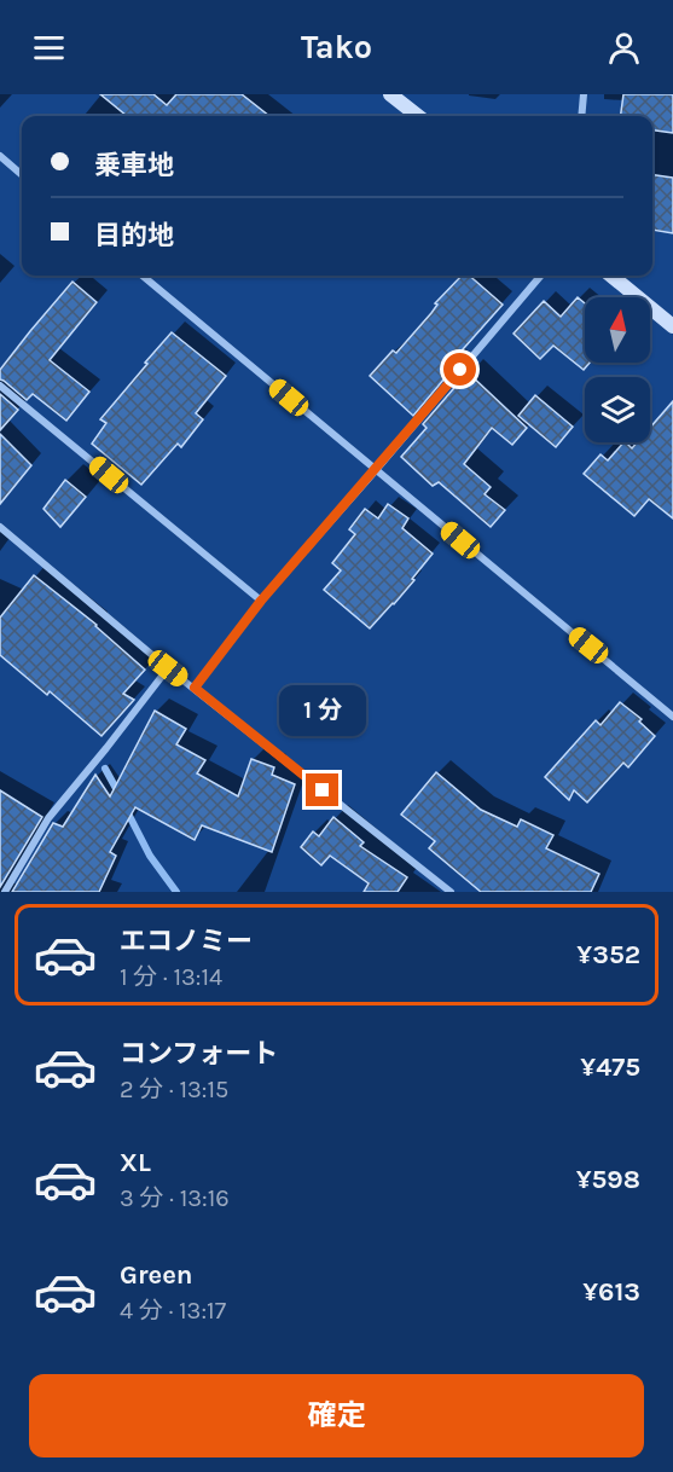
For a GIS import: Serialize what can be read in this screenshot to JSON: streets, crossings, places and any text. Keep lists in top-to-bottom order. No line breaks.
{"north":"top","page":{"header":"Tako","banner":["乗車地","目的地"],"bubble":"1 分","list":[{"name":"エコノミー","note":"1 分 · 13:14","value":"¥352"},{"name":"コンフォート","note":"2 分 · 13:15","value":"¥475"},{"name":"XL","note":"3 分 · 13:16","value":"¥598"},{"name":"Green","note":"4 分 · 13:17","value":"¥613"}],"buttons":"確定"}}
